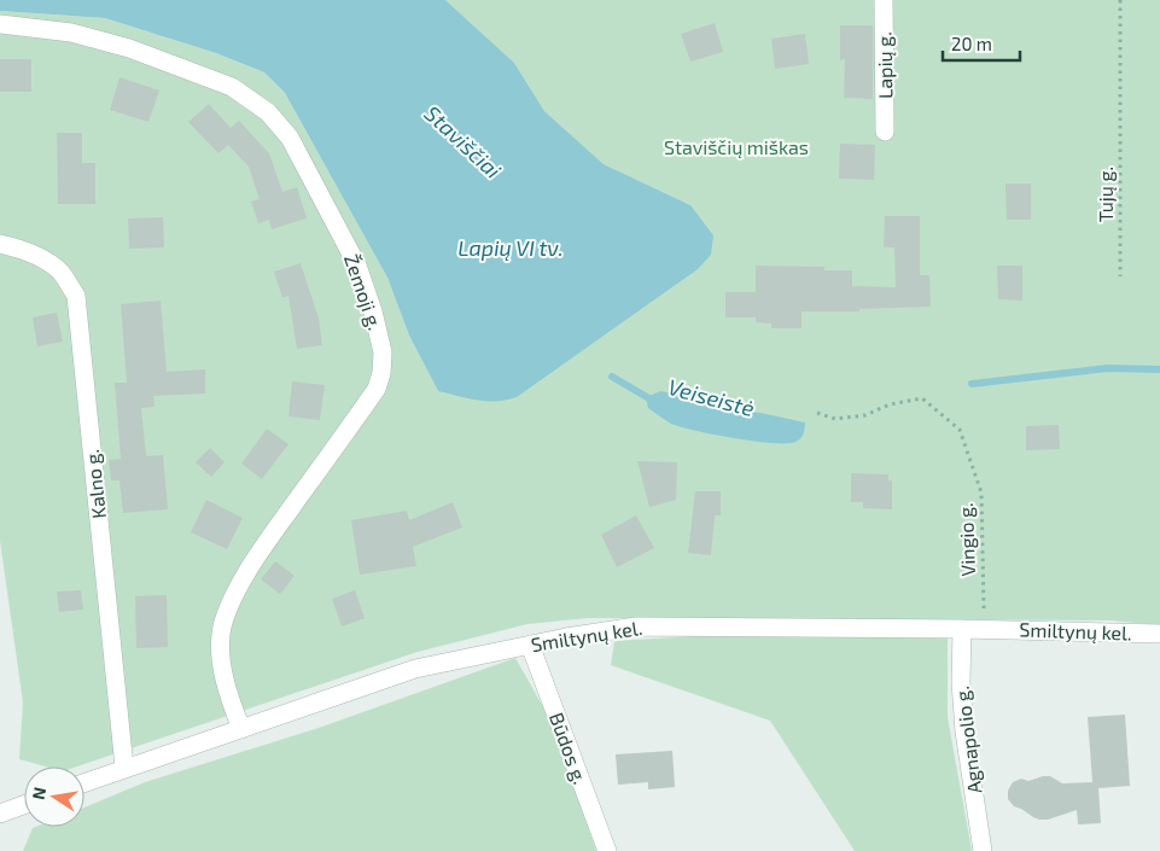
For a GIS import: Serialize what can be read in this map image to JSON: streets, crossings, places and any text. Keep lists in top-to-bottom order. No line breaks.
{"streets":{"street":["Lapių g.","Žemoji g.","Kalno g.","Smiltynų kel.","Agnapolio g.","Būdos g."],"path":["Tujų g.","Vingio g."]},"crossings":[["Žemoji g.","Smiltynų kel."],["Kalno g.","Smiltynų kel."],["Vingio g.","Smiltynų kel."],["Smiltynų kel.","Agnapolio g."],["Smiltynų kel.","Būdos g."]],"water":["Staviščiai","Lapių VI tv.","Veiseistė"],"parks":["Staviščių miškas"],"scale_bar":"20 m","north":"left"}
